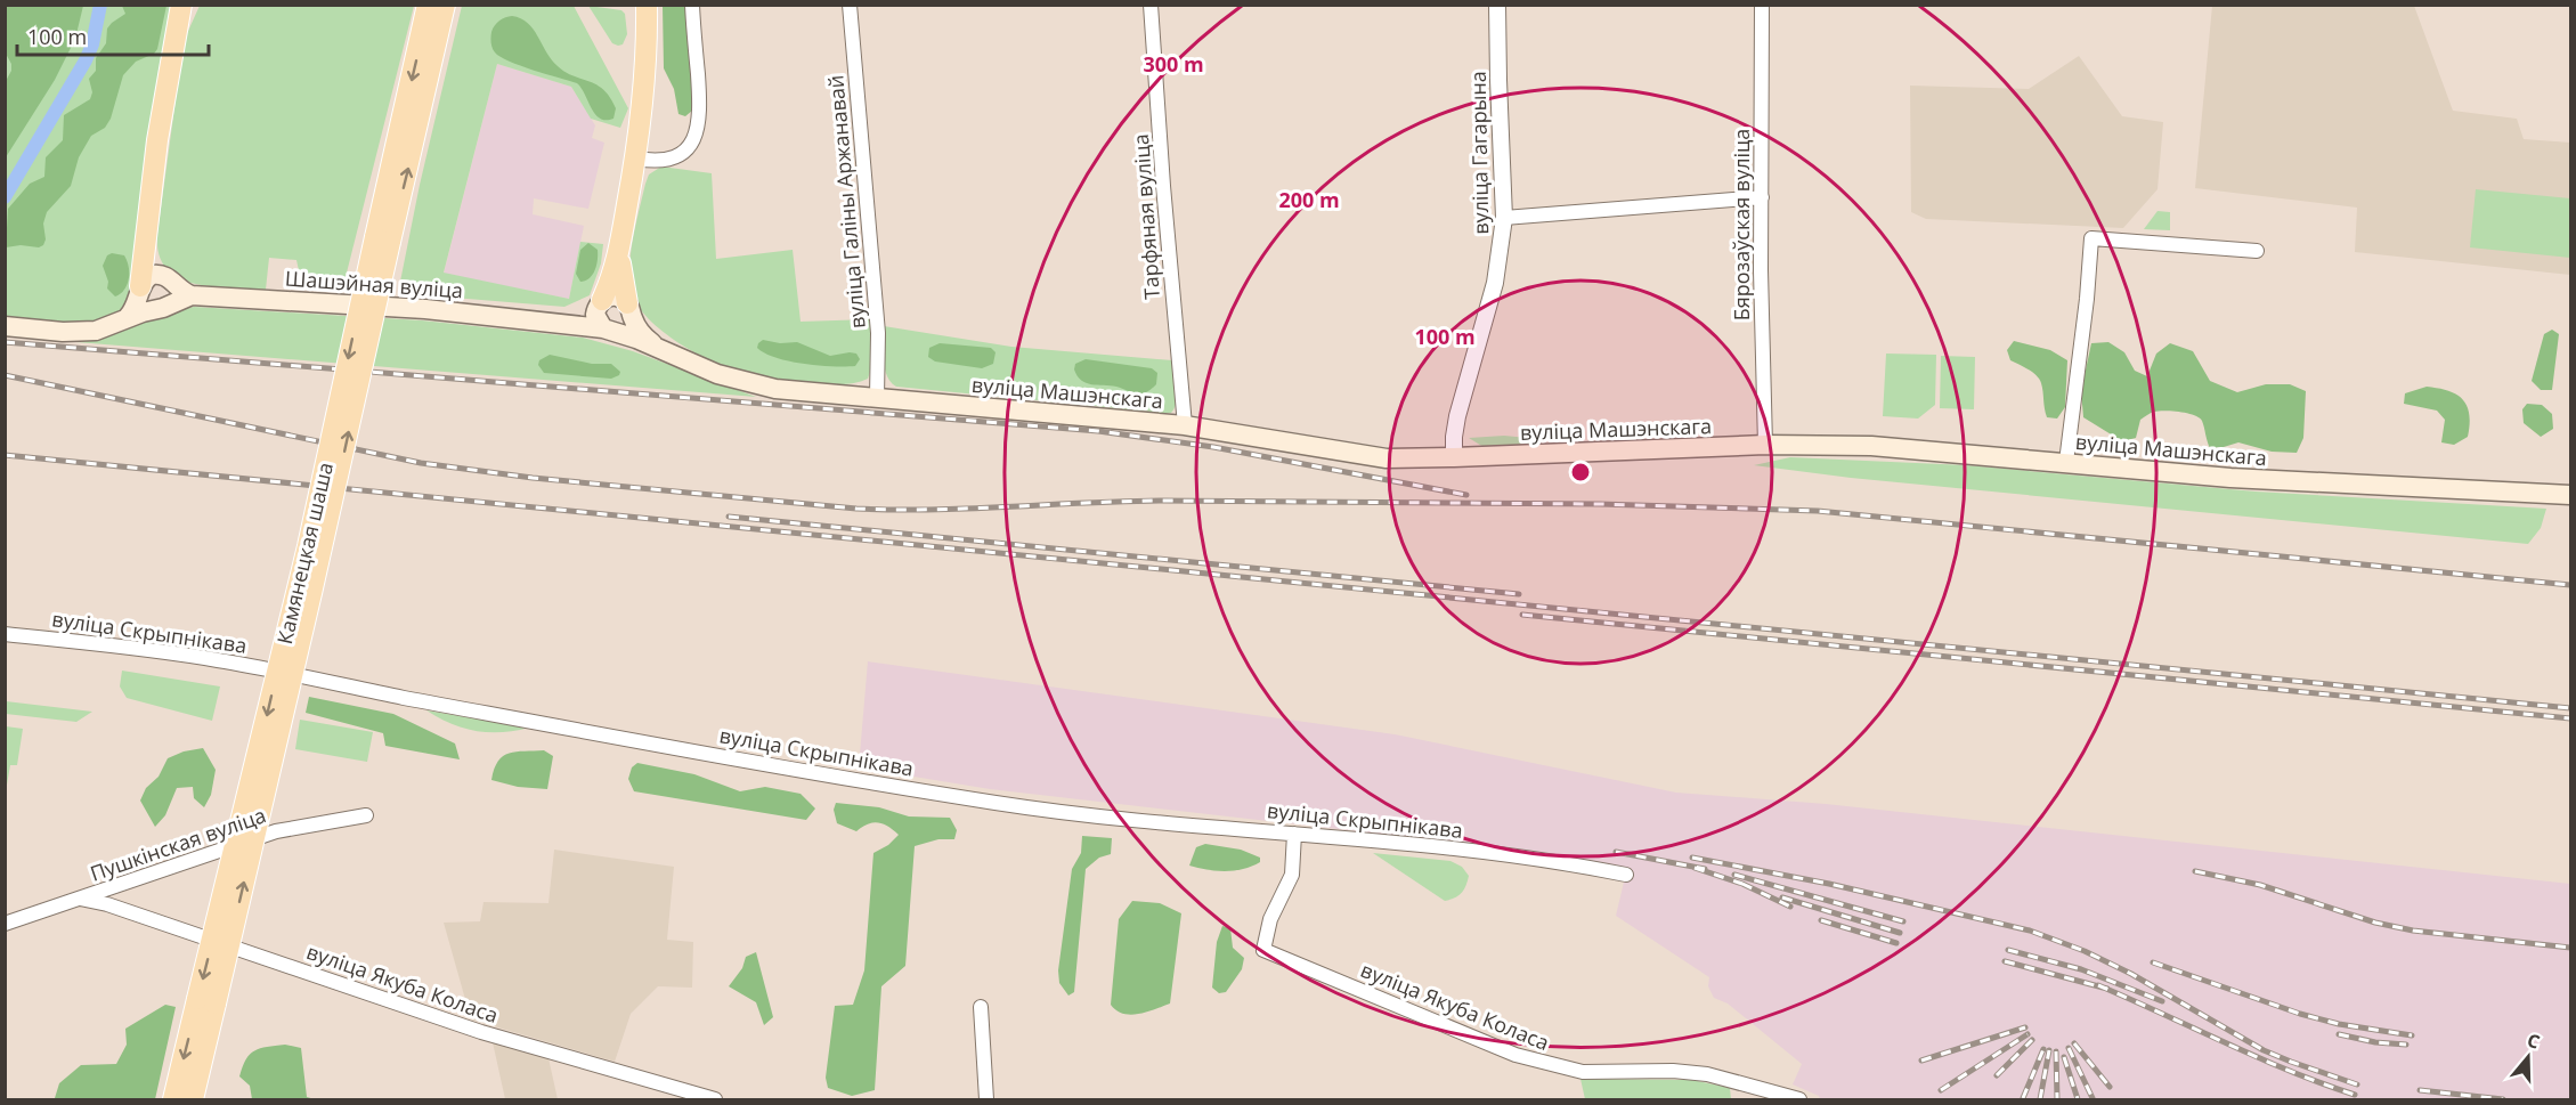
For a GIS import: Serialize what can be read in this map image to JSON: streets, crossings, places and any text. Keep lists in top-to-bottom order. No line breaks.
{"streets":{"main road":["Шашэйная вуліца","вуліца Машэнскага","Камянецкая шаша"],"street":["вуліца Гагарына","вуліца Галіны Аржанавай","Тарфяная вуліца","Бярозаўская вуліца","вуліца Скрыпнікава","Пушкінская вуліца","вуліца Якуба Коласа"]},"crossings":[["вуліца Гагарына","вуліца Машэнскага"],["вуліца Галіны Аржанавай","вуліца Машэнскага"],["Тарфяная вуліца","вуліца Машэнскага"],["Бярозаўская вуліца","вуліца Машэнскага"],["Шашэйная вуліца","вуліца Машэнскага"],["вуліца Скрыпнікава","вуліца Якуба Коласа"],["Пушкінская вуліца","вуліца Якуба Коласа"]],"scale_bar":"100 m","north":"top","rings":["300 m","200 m","100 m"]}
